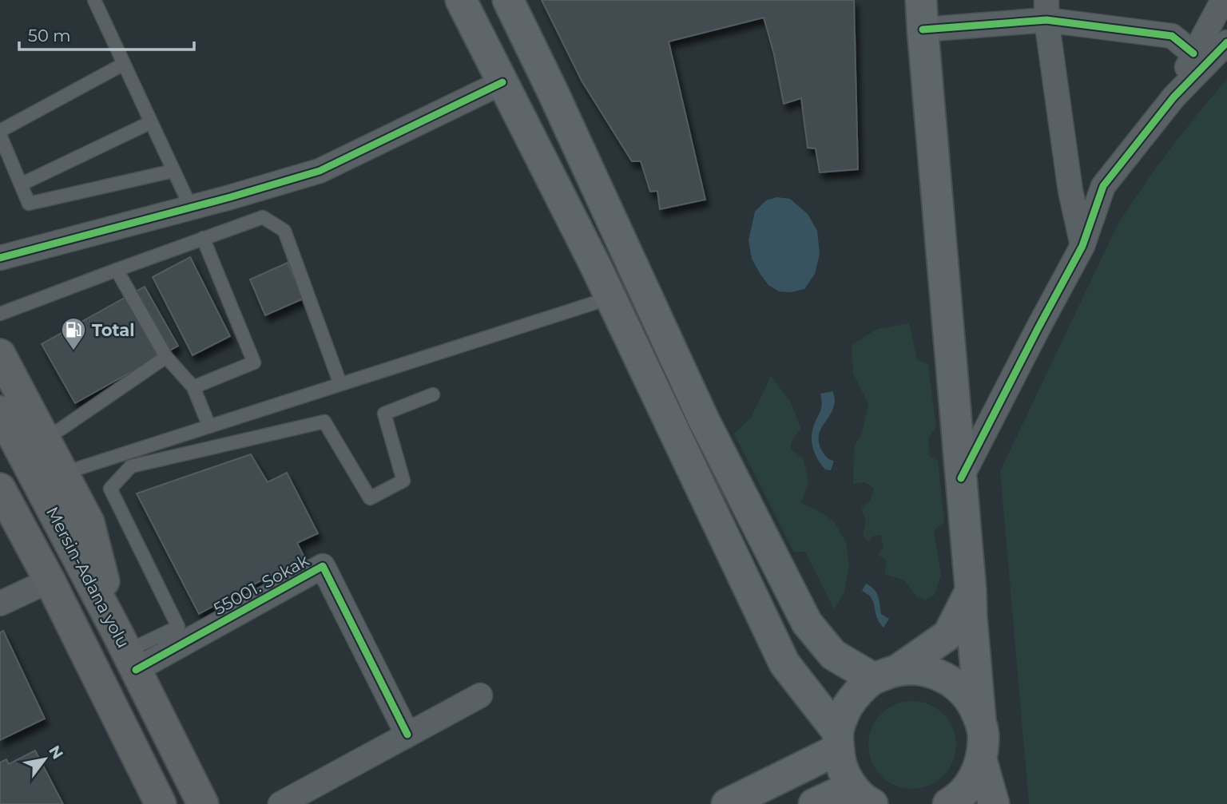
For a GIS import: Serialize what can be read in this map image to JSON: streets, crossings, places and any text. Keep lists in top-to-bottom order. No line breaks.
{"streets":{"highway":["Mersin-Adana yolu"],"street":["55001. Sokak"]},"crossings":[["Mersin-Adana yolu","55001. Sokak"]],"places":{"fuel station":["Total"]},"scale_bar":"50 m","north":"top right"}
